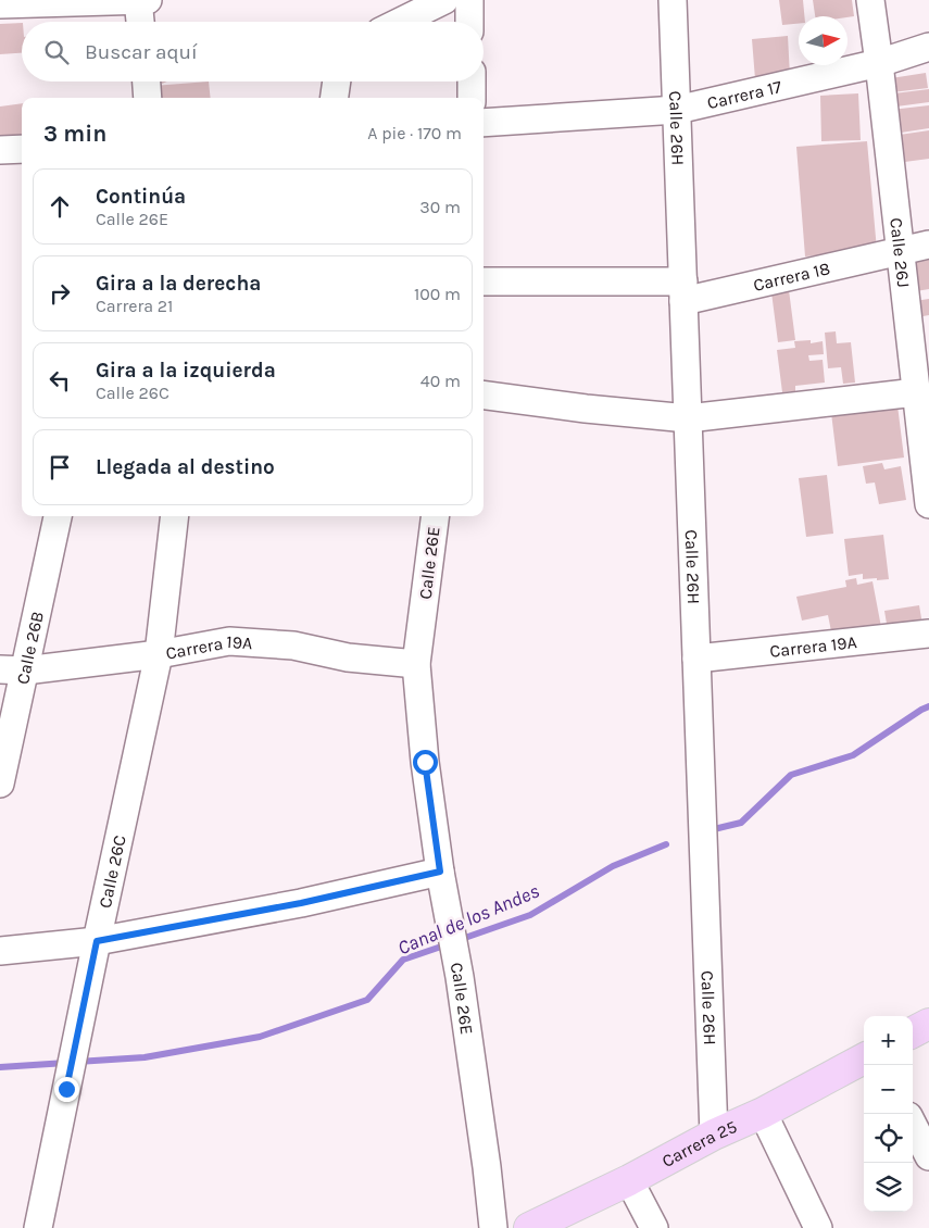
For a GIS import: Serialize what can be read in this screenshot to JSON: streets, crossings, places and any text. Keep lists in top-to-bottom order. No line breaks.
{"streets":{"main road":["Carrera 25"],"street":["Carrera 17","Calle 26H","Calle 26J","Carrera 18","Calle 26E","Carrera 19A","Calle 26B","Calle 26C"]},"crossings":[["Carrera 17","Calle 26H"],["Carrera 17","Calle 26J"],["Calle 26H","Carrera 18"],["Calle 26H","Carrera 19A"],["Calle 26H","Carrera 25"],["Calle 26J","Carrera 18"],["Calle 26E","Carrera 19A"],["Carrera 19A","Calle 26B"],["Carrera 19A","Calle 26C"]],"water":["Canal de los Andes"],"north":"right","page":{"search":"Buscar aquí","heading":["3 min","A pie · 170 m"],"list":[["Continúa","Calle 26E","30 m"],["Gira a la derecha","Carrera 21","100 m"],["Gira a la izquierda","Calle 26C","40 m"],"Llegada al destino"],"map_buttons":["+","−"]}}
